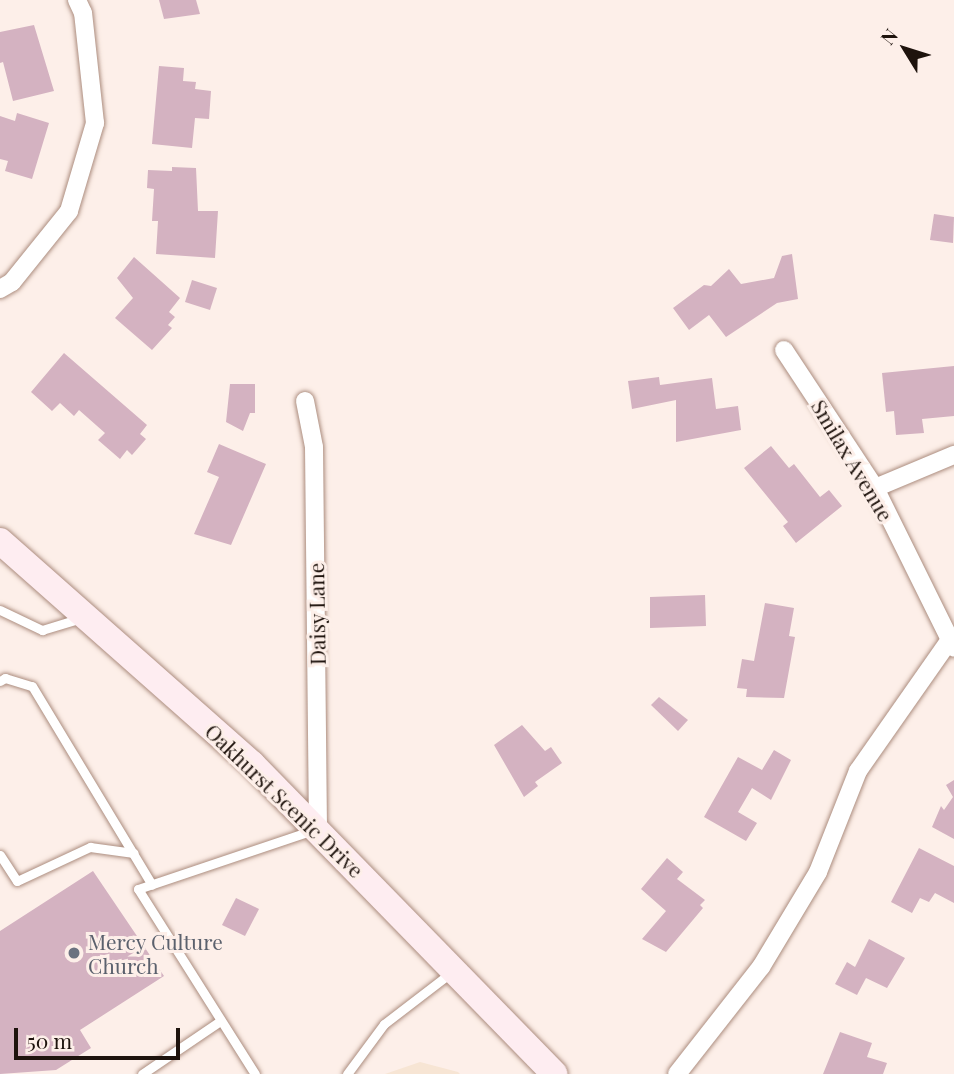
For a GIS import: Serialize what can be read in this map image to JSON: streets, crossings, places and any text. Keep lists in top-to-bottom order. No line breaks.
{"streets":{"street":["Smilax Avenue","Daisy Lane","Oakhurst Scenic Drive"]},"crossings":[["Daisy Lane","Oakhurst Scenic Drive"]],"places":["Mercy Culture Church"],"scale_bar":"50 m","north":"top left"}
